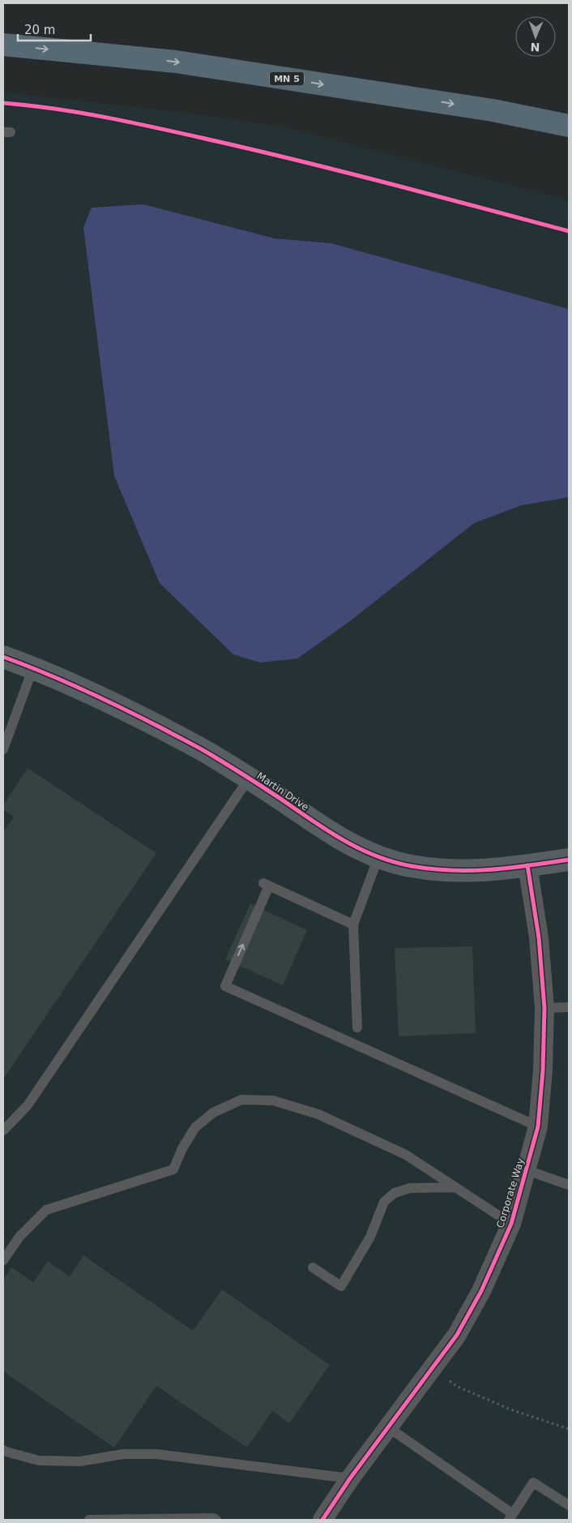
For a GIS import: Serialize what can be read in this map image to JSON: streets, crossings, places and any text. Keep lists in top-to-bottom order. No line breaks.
{"streets":{"highway":["MN 5"],"street":["Martin Drive","Corporate Way"]},"crossings":[["Martin Drive","Corporate Way"]],"scale_bar":"20 m","north":"bottom"}
